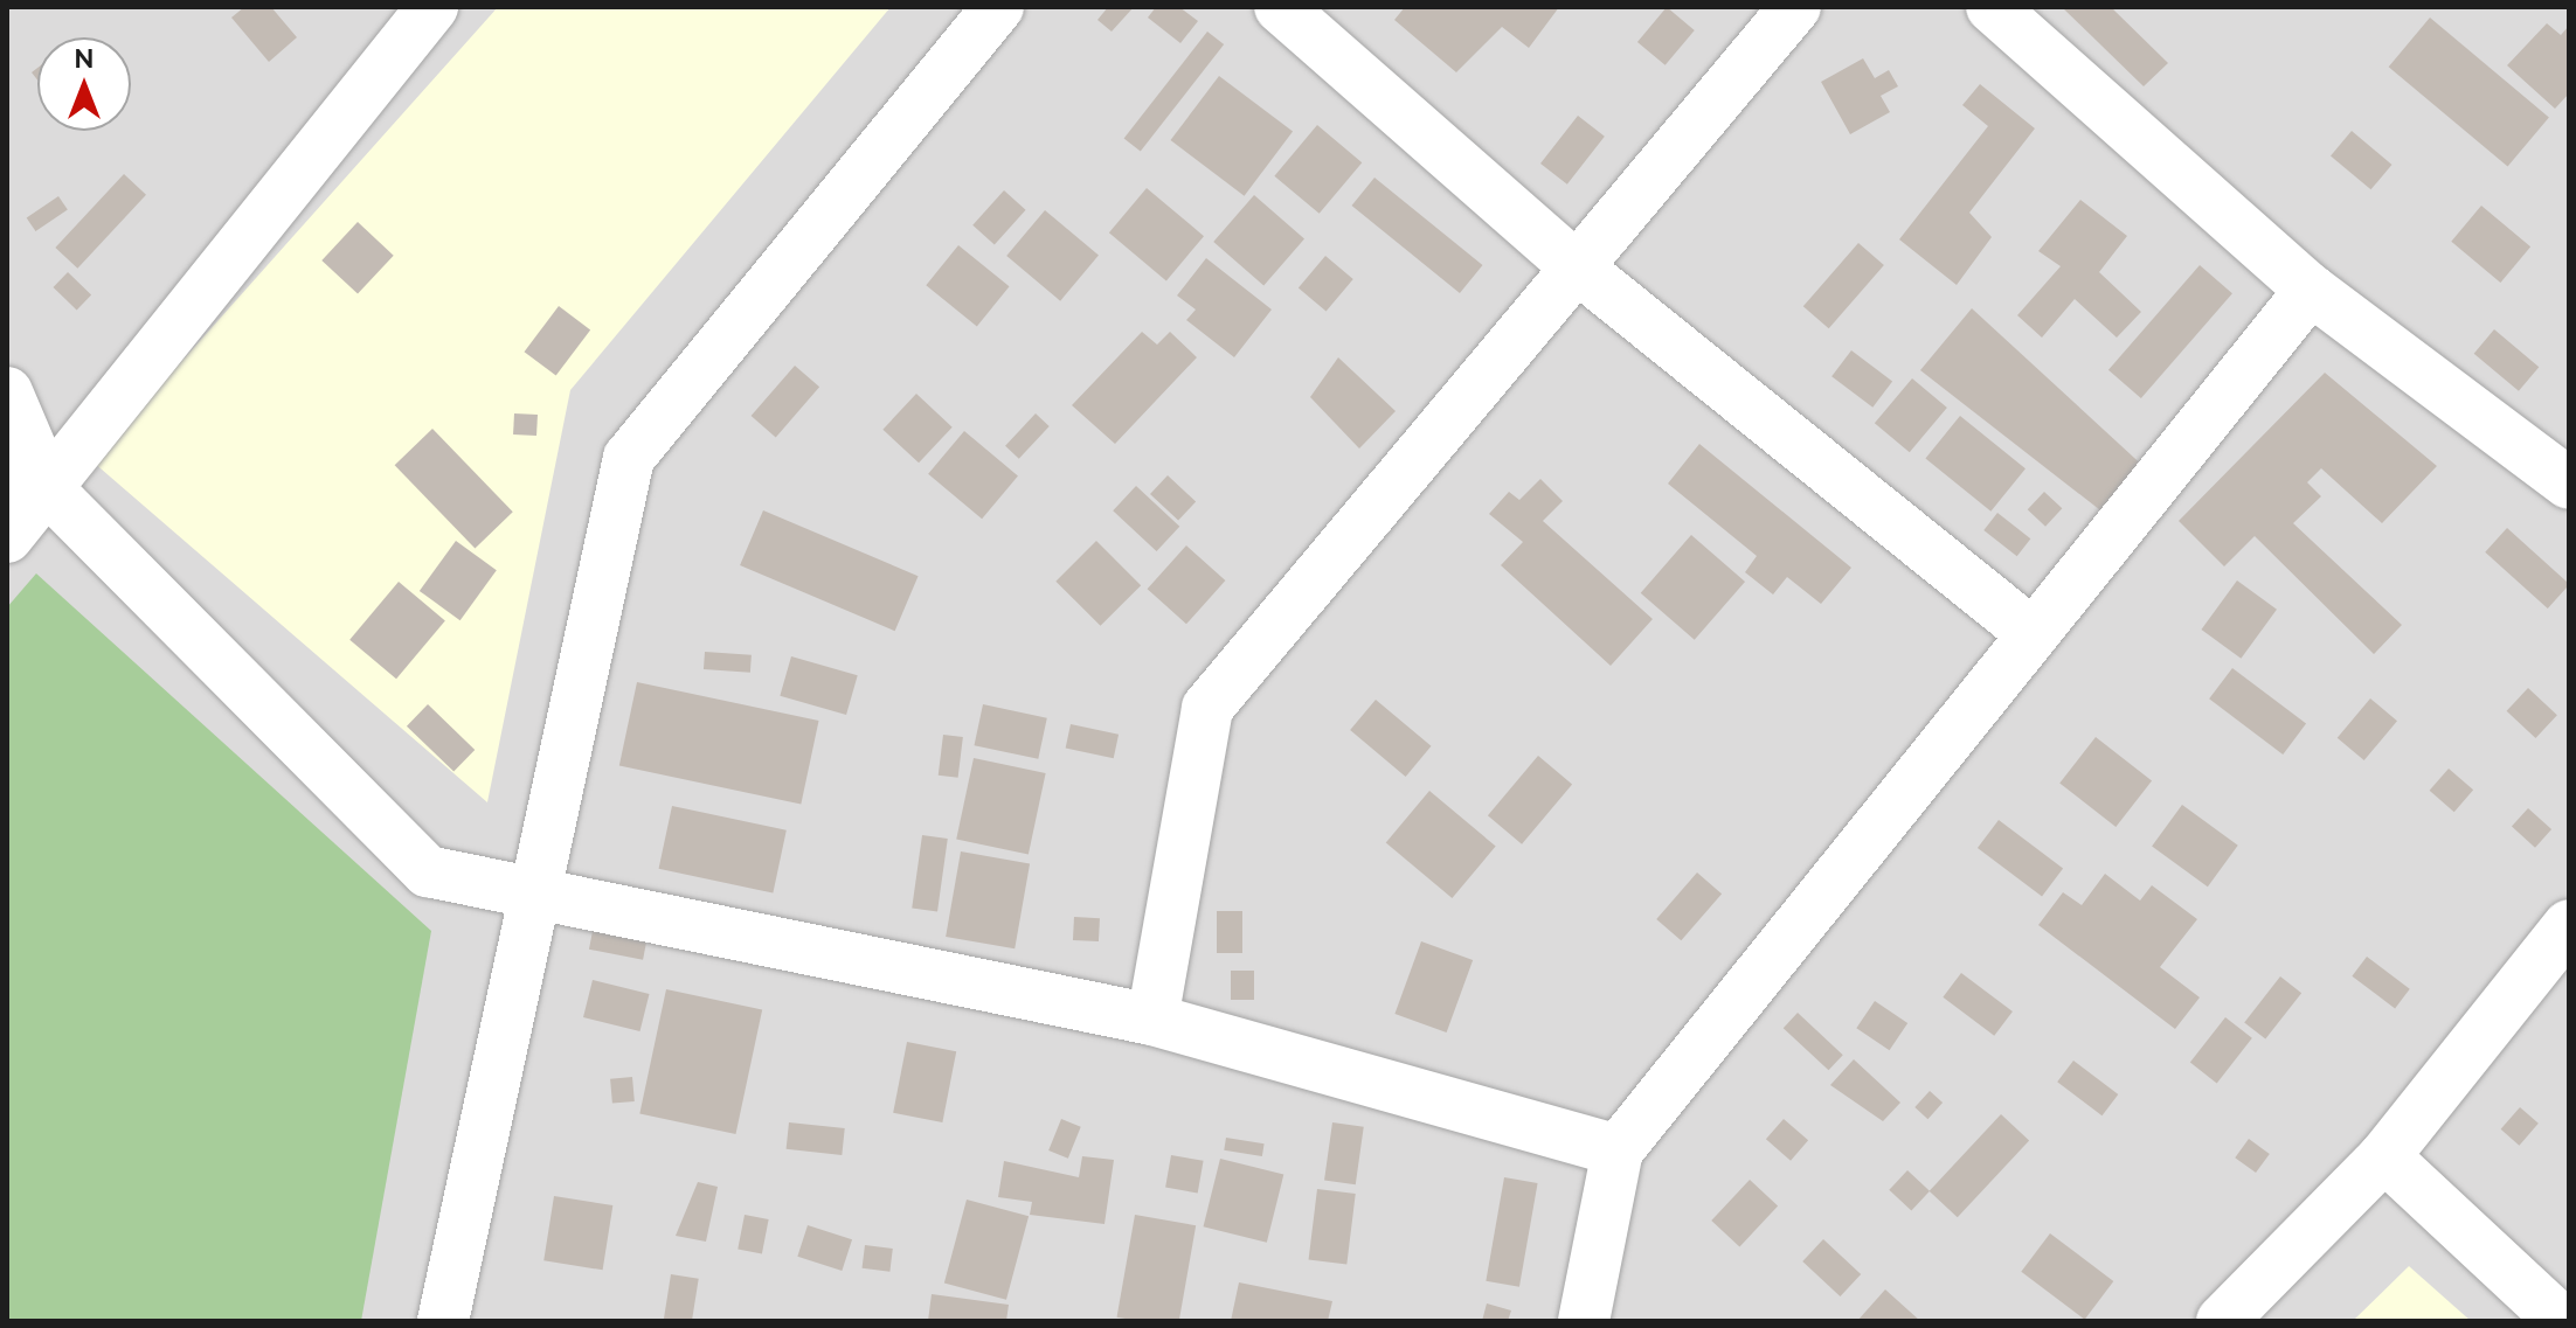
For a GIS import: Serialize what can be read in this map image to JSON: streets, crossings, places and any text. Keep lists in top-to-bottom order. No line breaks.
{"north":"top"}
